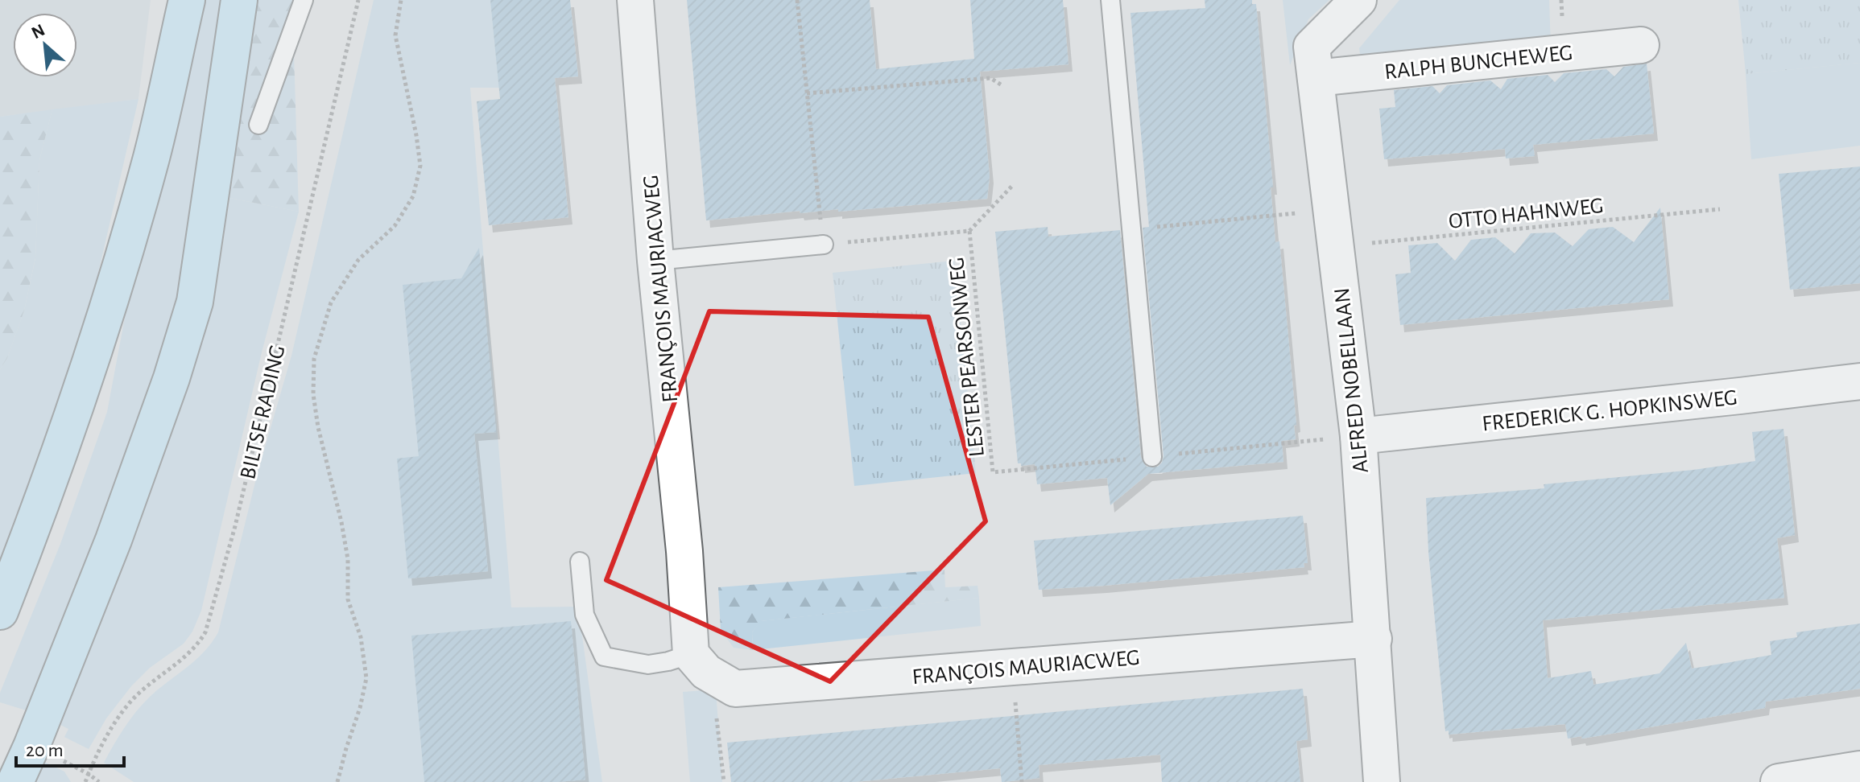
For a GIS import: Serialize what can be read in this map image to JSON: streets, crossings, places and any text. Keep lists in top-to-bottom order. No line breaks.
{"streets":{"street":["RALPH BUNCHEWEG","FRANÇOIS MAURIACWEG","ALFRED NOBELLAAN","FREDERICK G. HOPKINSWEG"],"path":["OTTO HAHNWEG","LESTER PEARSONWEG","BILTSE RADING"]},"crossings":[["RALPH BUNCHEWEG","ALFRED NOBELLAAN"],["OTTO HAHNWEG","ALFRED NOBELLAAN"],["FRANÇOIS MAURIACWEG","ALFRED NOBELLAAN"],["ALFRED NOBELLAAN","FREDERICK G. HOPKINSWEG"]],"scale_bar":"20 m","north":"top left"}
